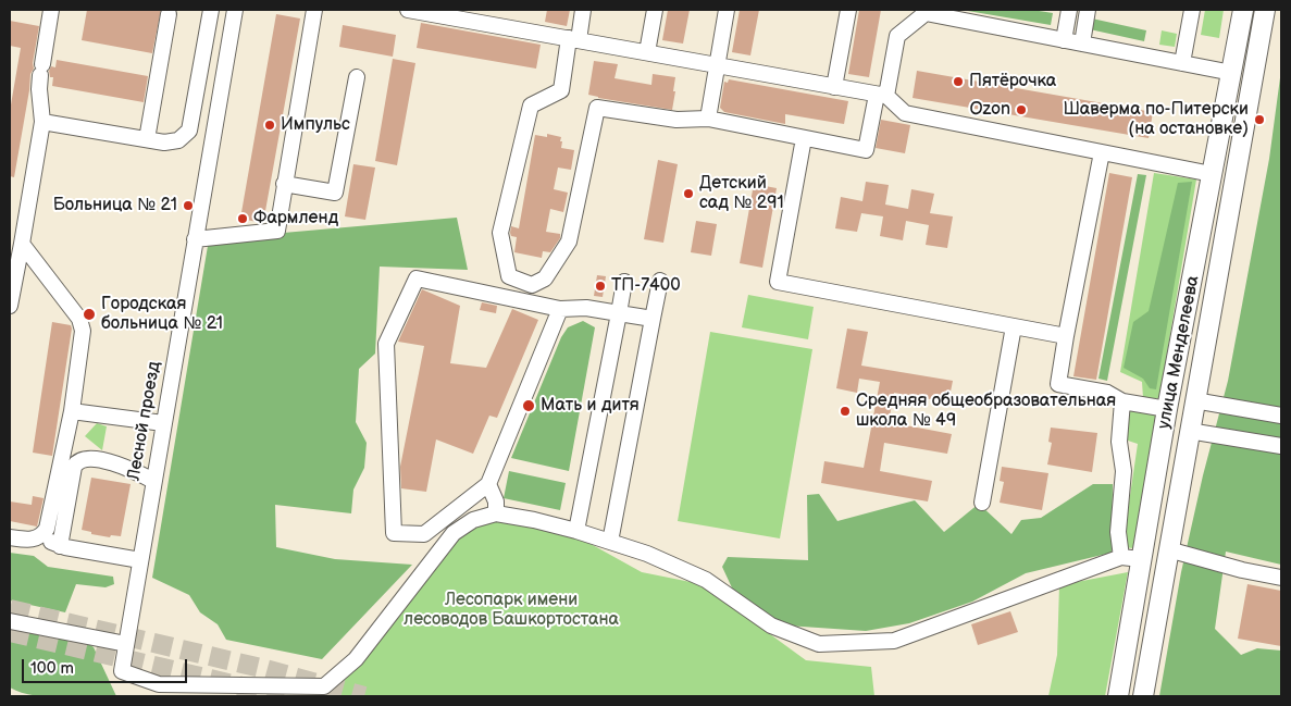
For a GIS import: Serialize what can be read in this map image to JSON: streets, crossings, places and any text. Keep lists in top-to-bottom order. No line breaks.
{"streets":{"main road":["улица Менделеева"],"street":["Лесной проезд"]},"parks":["Лесопарк имени лесоводов Башкортостана"],"places":["Пятёрочка","Ozon","Шаверма по-Питерски (на остановке)","Импульс","Детский сад № 291","Больница № 21","Фармленд","ТП-7400","Городская больница № 21","Мать и дитя","Средняя общеобразовательная школа № 49"],"scale_bar":"100 m"}
